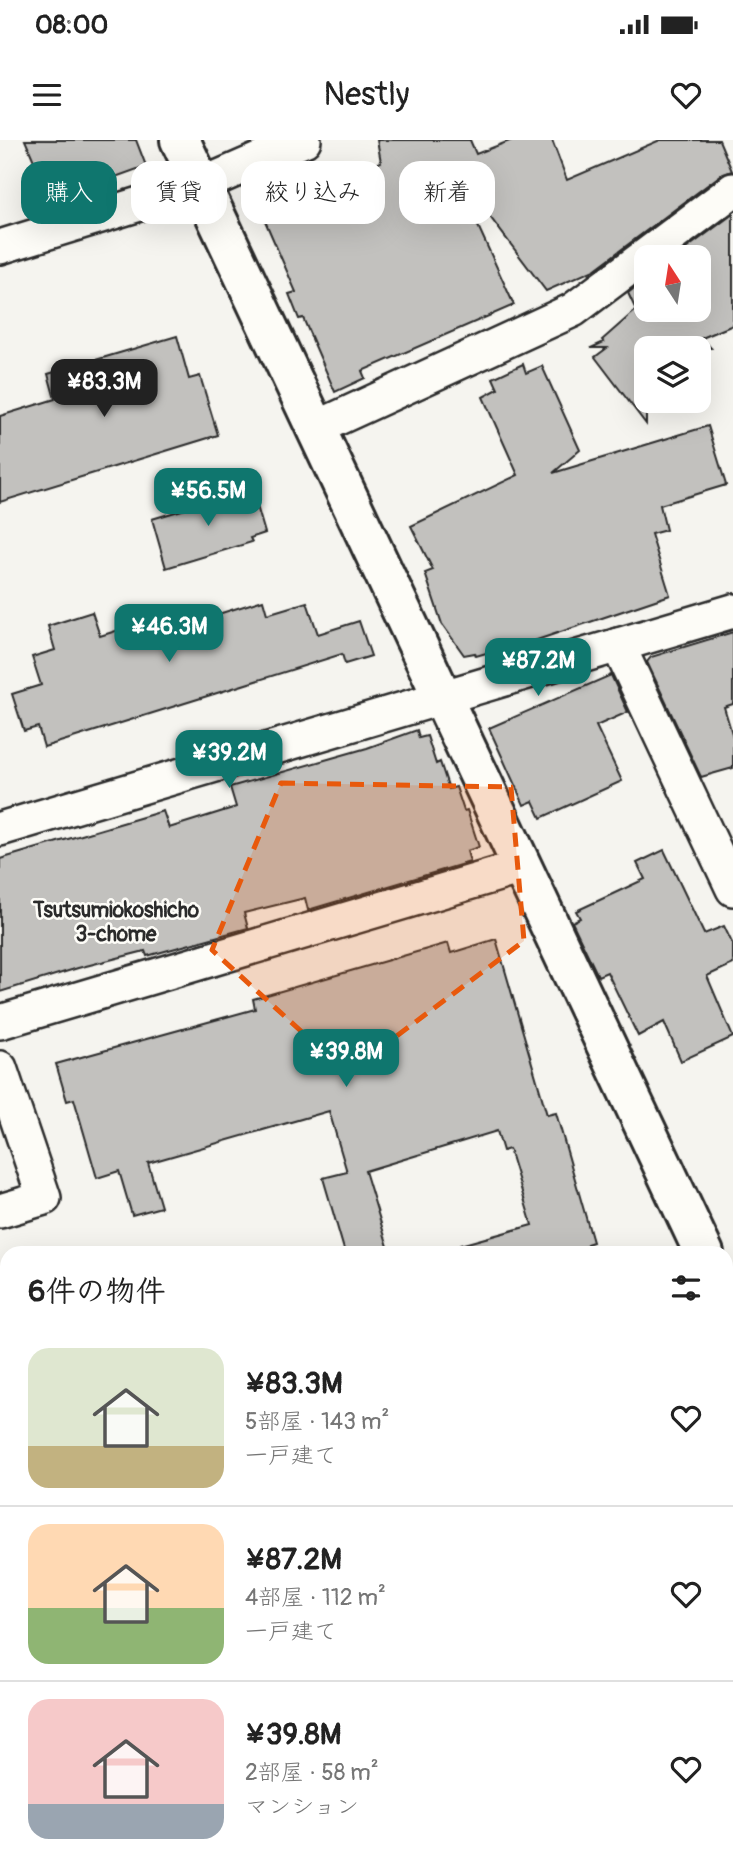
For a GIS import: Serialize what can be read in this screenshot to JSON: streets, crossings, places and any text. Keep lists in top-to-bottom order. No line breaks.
{"districts":["Tsutsumiokoshicho 3-chome"],"north":"top","page":{"status":"08:00","header":"Nestly","chip":["購入","賃貸","絞り込み","新着"],"price":["¥83.3M","¥56.5M","¥46.3M","¥87.2M","¥39.2M","¥39.8M"],"heading":"6件の物件","list":[{"name":"¥83.3M","note":"5部屋 · 143 m² · 一戸建て"},{"name":"¥87.2M","note":"4部屋 · 112 m² · 一戸建て"},{"name":"¥39.8M","note":"2部屋 · 58 m² · マンション"}]}}
